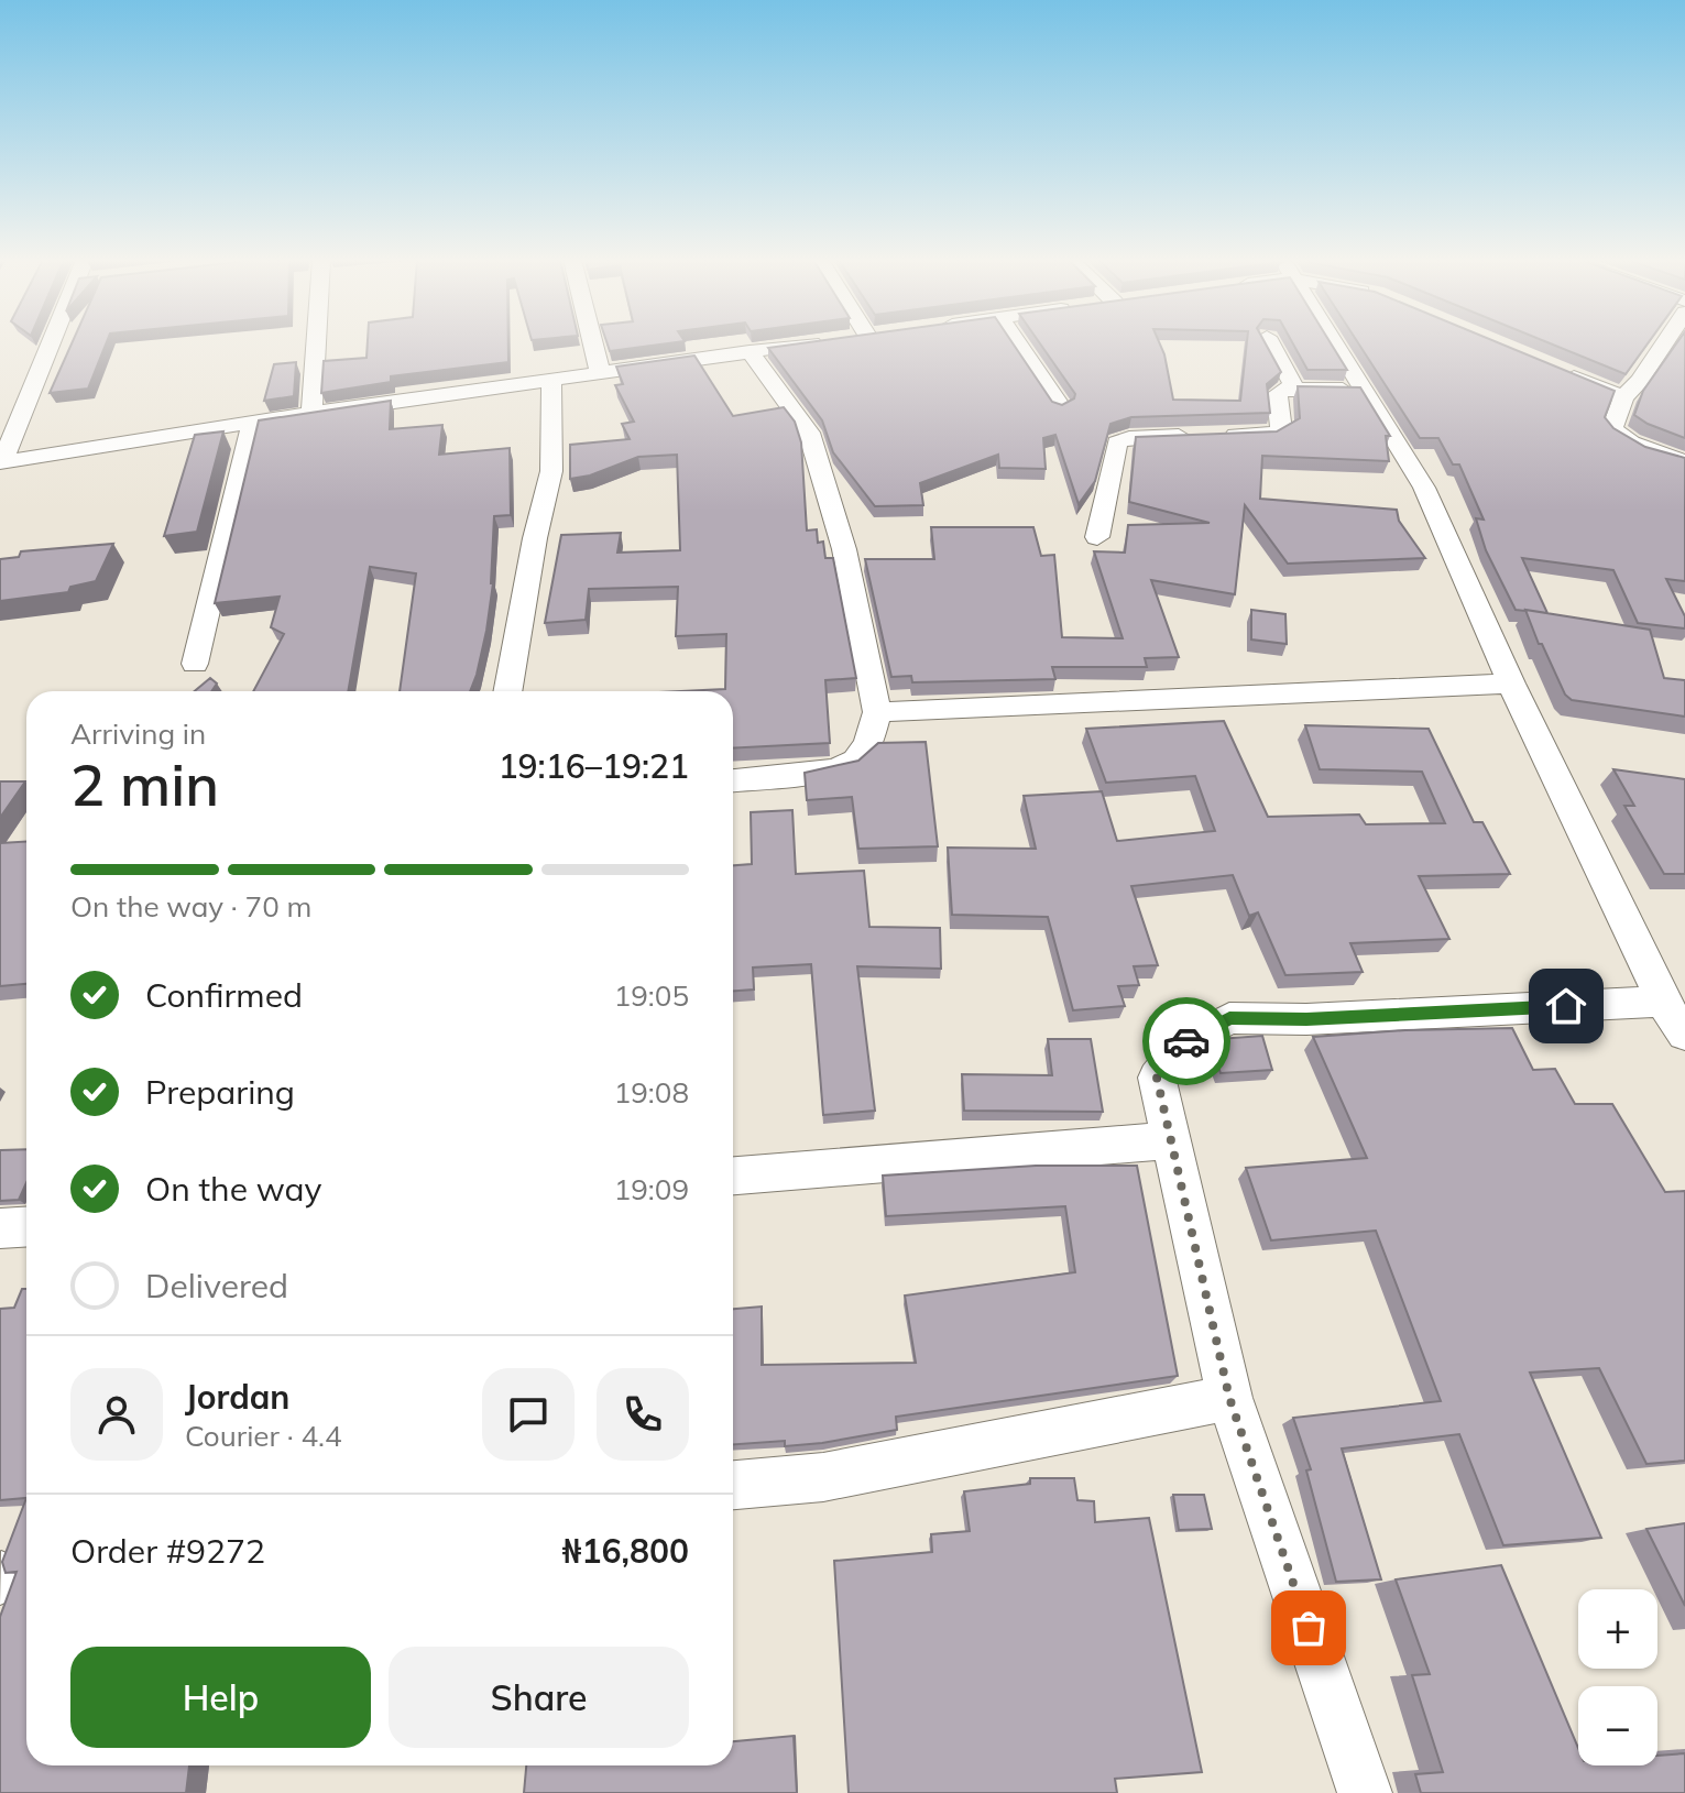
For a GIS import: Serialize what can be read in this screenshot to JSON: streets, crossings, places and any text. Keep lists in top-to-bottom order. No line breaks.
{"page":{"heading":["2 min","Arriving in","19:16–19:21"],"panel":["Jordan","Courier · 4.4","Order #9272","₦16,800"],"bar":"On the way · 70 m","list":[["Confirmed","19:05"],["Preparing","19:08"],["On the way","19:09"],"Delivered"],"map_buttons":["+","−"],"buttons":["Help","Share"]}}
